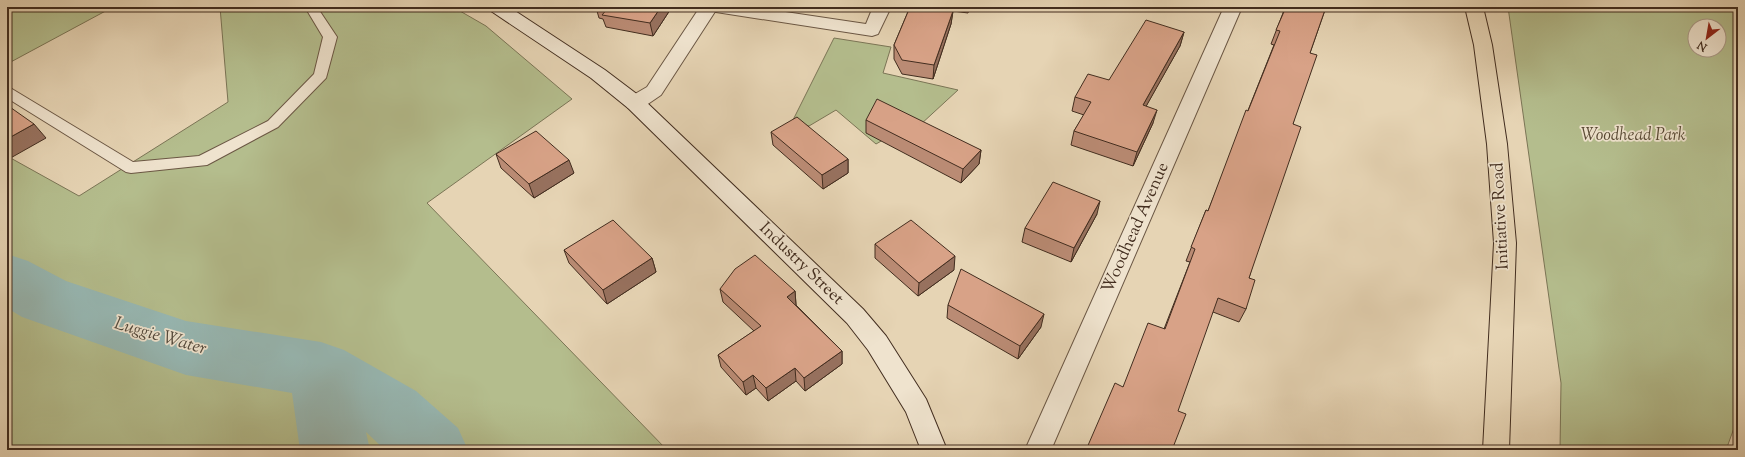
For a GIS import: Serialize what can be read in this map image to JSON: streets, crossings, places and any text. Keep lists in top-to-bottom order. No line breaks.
{"streets":{"main road":["Initiative Road"],"street":["Woodhead Avenue","Industry Street"]},"water":["Luggie Water"],"parks":["Woodhead Park"],"north":"bottom left"}
